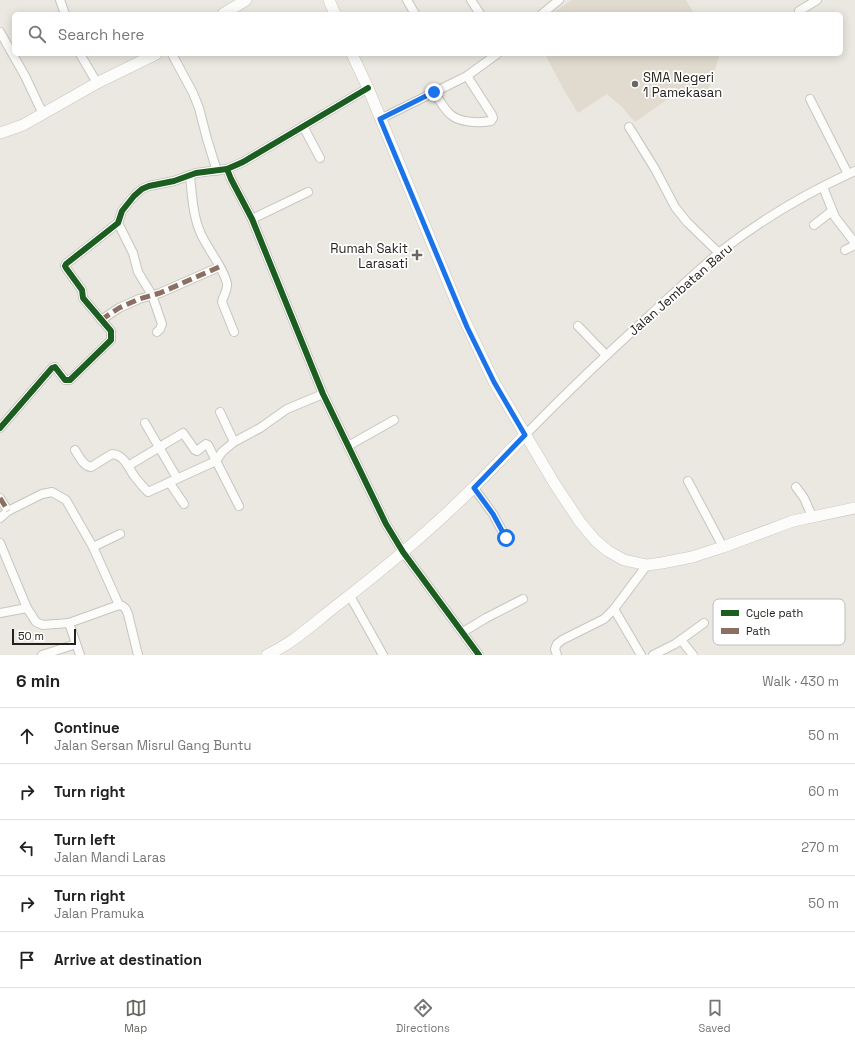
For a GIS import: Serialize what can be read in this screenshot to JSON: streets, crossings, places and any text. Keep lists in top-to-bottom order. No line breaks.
{"streets":{"street":["Jalan Jembatan Baru"]},"places":{"other":["SMA Negeri 1 Pamekasan"],"health":["Rumah Sakit Larasati"]},"legend":["Cycle path","Path"],"scale_bar":"50 m","page":{"search":"Search here","scale":"50 m","heading":["6 min","Walk · 430 m"],"list":[["Continue","Jalan Sersan Misrul Gang Buntu","50 m"],["Turn right","60 m"],["Turn left","Jalan Mandi Laras","270 m"],["Turn right","Jalan Pramuka","50 m"],"Arrive at destination"],"nav":["Map","Directions","Saved"]}}
